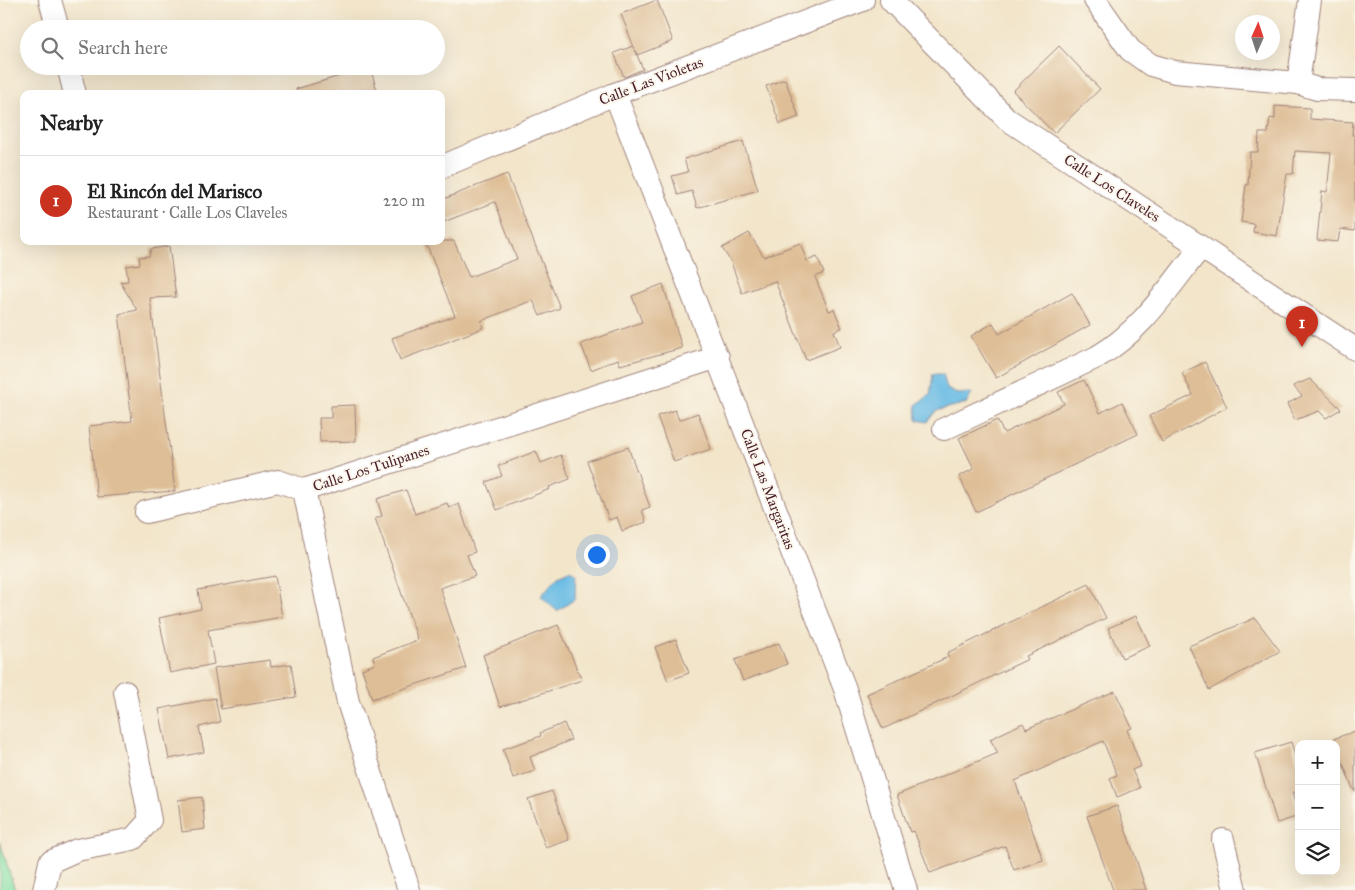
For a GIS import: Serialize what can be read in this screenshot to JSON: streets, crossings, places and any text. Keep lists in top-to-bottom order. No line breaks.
{"streets":{"street":["Calle Las Violetas","Calle Los Claveles","Calle Los Tulipanes","Calle Las Margaritas"]},"crossings":[["Calle Las Violetas","Calle Las Margaritas"],["Calle Los Tulipanes","Calle Las Margaritas"]],"north":"top","page":{"search":"Search here","heading":"Nearby","list":[{"mark":"1","name":"El Rincón del Marisco","note":"Restaurant · Calle Los Claveles","value":"220 m"}],"pins":"1","map_buttons":["+","−"]}}
